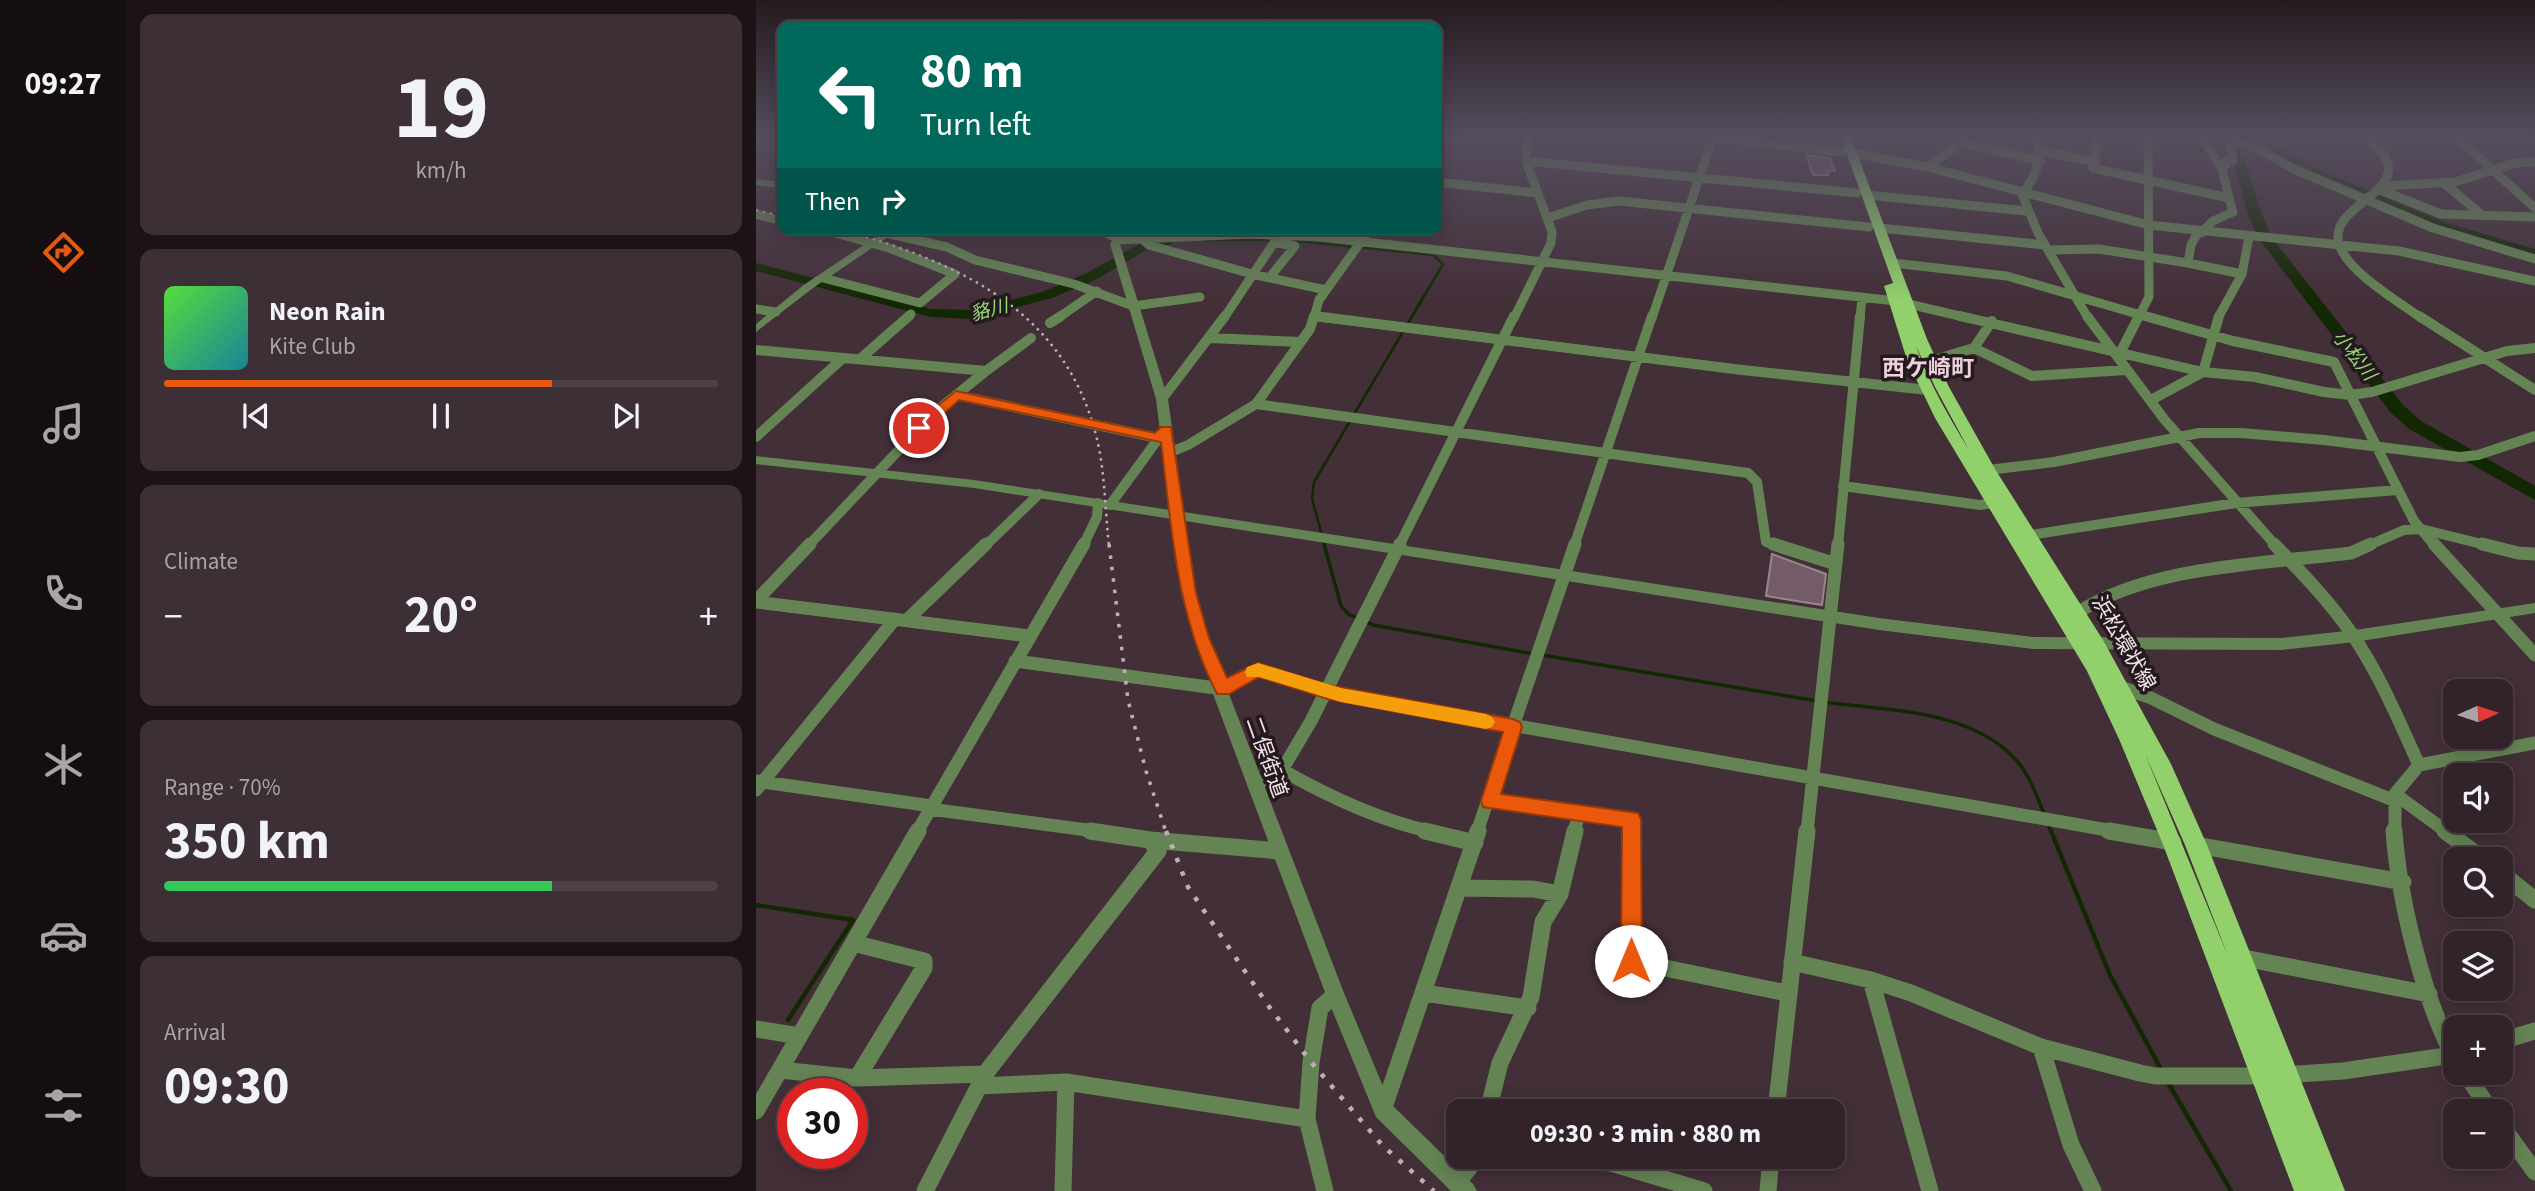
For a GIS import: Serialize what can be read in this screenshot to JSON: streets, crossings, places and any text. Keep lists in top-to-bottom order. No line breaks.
{"streets":{"main road":["浜松環状線"],"street":["二俣街道"]},"districts":["西ケ崎町"],"water":["貉川","小松川"],"north":"right","page":{"tabs":"09:27","tile":[["19","km/h"],"Climate",["Range · 70%","350 km"],["Arrival","09:30"]],"turn":["80 m","Turn left"],"then":"Then","song":["Neon Rain","Kite Club"],"heat":["−","20°","+"],"map_buttons":["+","−"],"limit":"30","trip":"09:30 · 3 min · 880 m"}}
